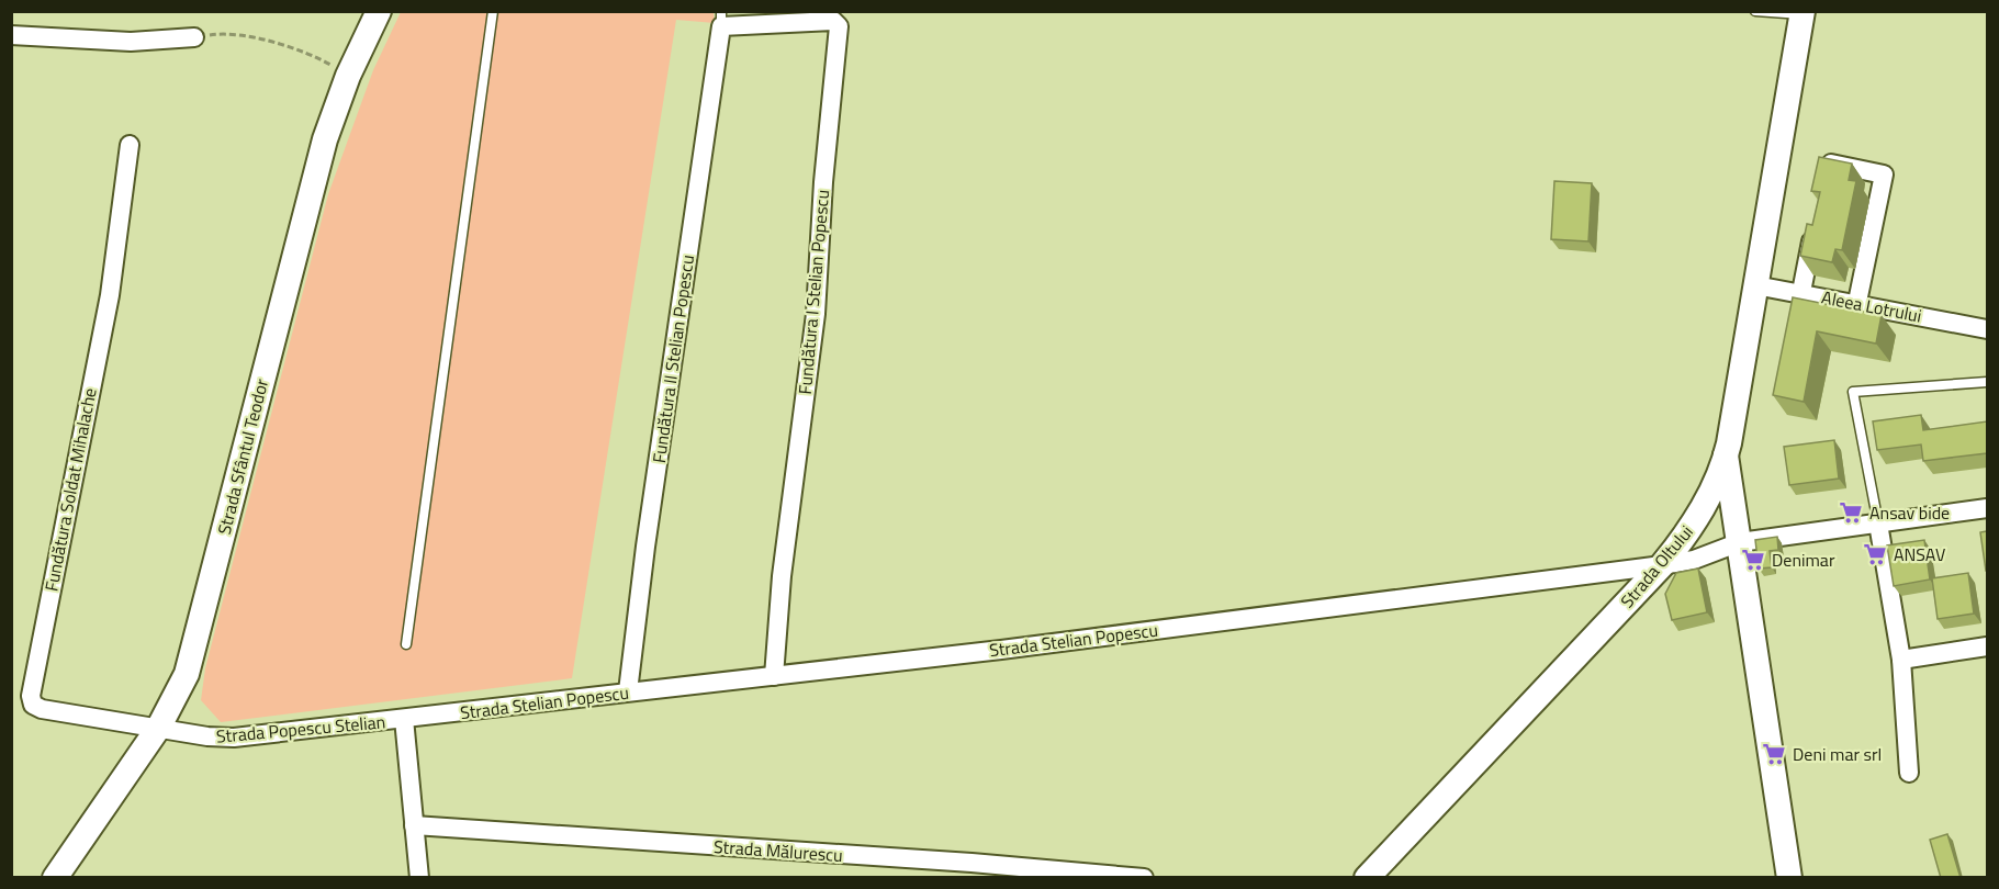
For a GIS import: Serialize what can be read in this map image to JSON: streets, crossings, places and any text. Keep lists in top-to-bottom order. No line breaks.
{"streets":{"main road":["Strada Sfântul Teodor","Strada Oltului"],"street":["Fundătura I Stelian Popescu","Aleea Lotrului","Fundătura II Stelian Popescu","Fundătura Soldat Mihalache","Strada Stelian Popescu","Strada Popescu Stelian","Strada Mălurescu"]},"crossings":[["Fundătura I Stelian Popescu","Fundătura II Stelian Popescu"],["Fundătura I Stelian Popescu","Strada Stelian Popescu"],["Aleea Lotrului","Strada Oltului"],["Fundătura II Stelian Popescu","Strada Stelian Popescu"],["Strada Sfântul Teodor","Fundătura Soldat Mihalache"],["Strada Sfântul Teodor","Strada Popescu Stelian"],["Fundătura Soldat Mihalache","Strada Popescu Stelian"],["Strada Oltului","Strada Stelian Popescu"],["Strada Stelian Popescu","Strada Popescu Stelian"]],"places":{"supermarket":["Ansav bide","ANSAV","Denimar","Deni mar srl"]}}
